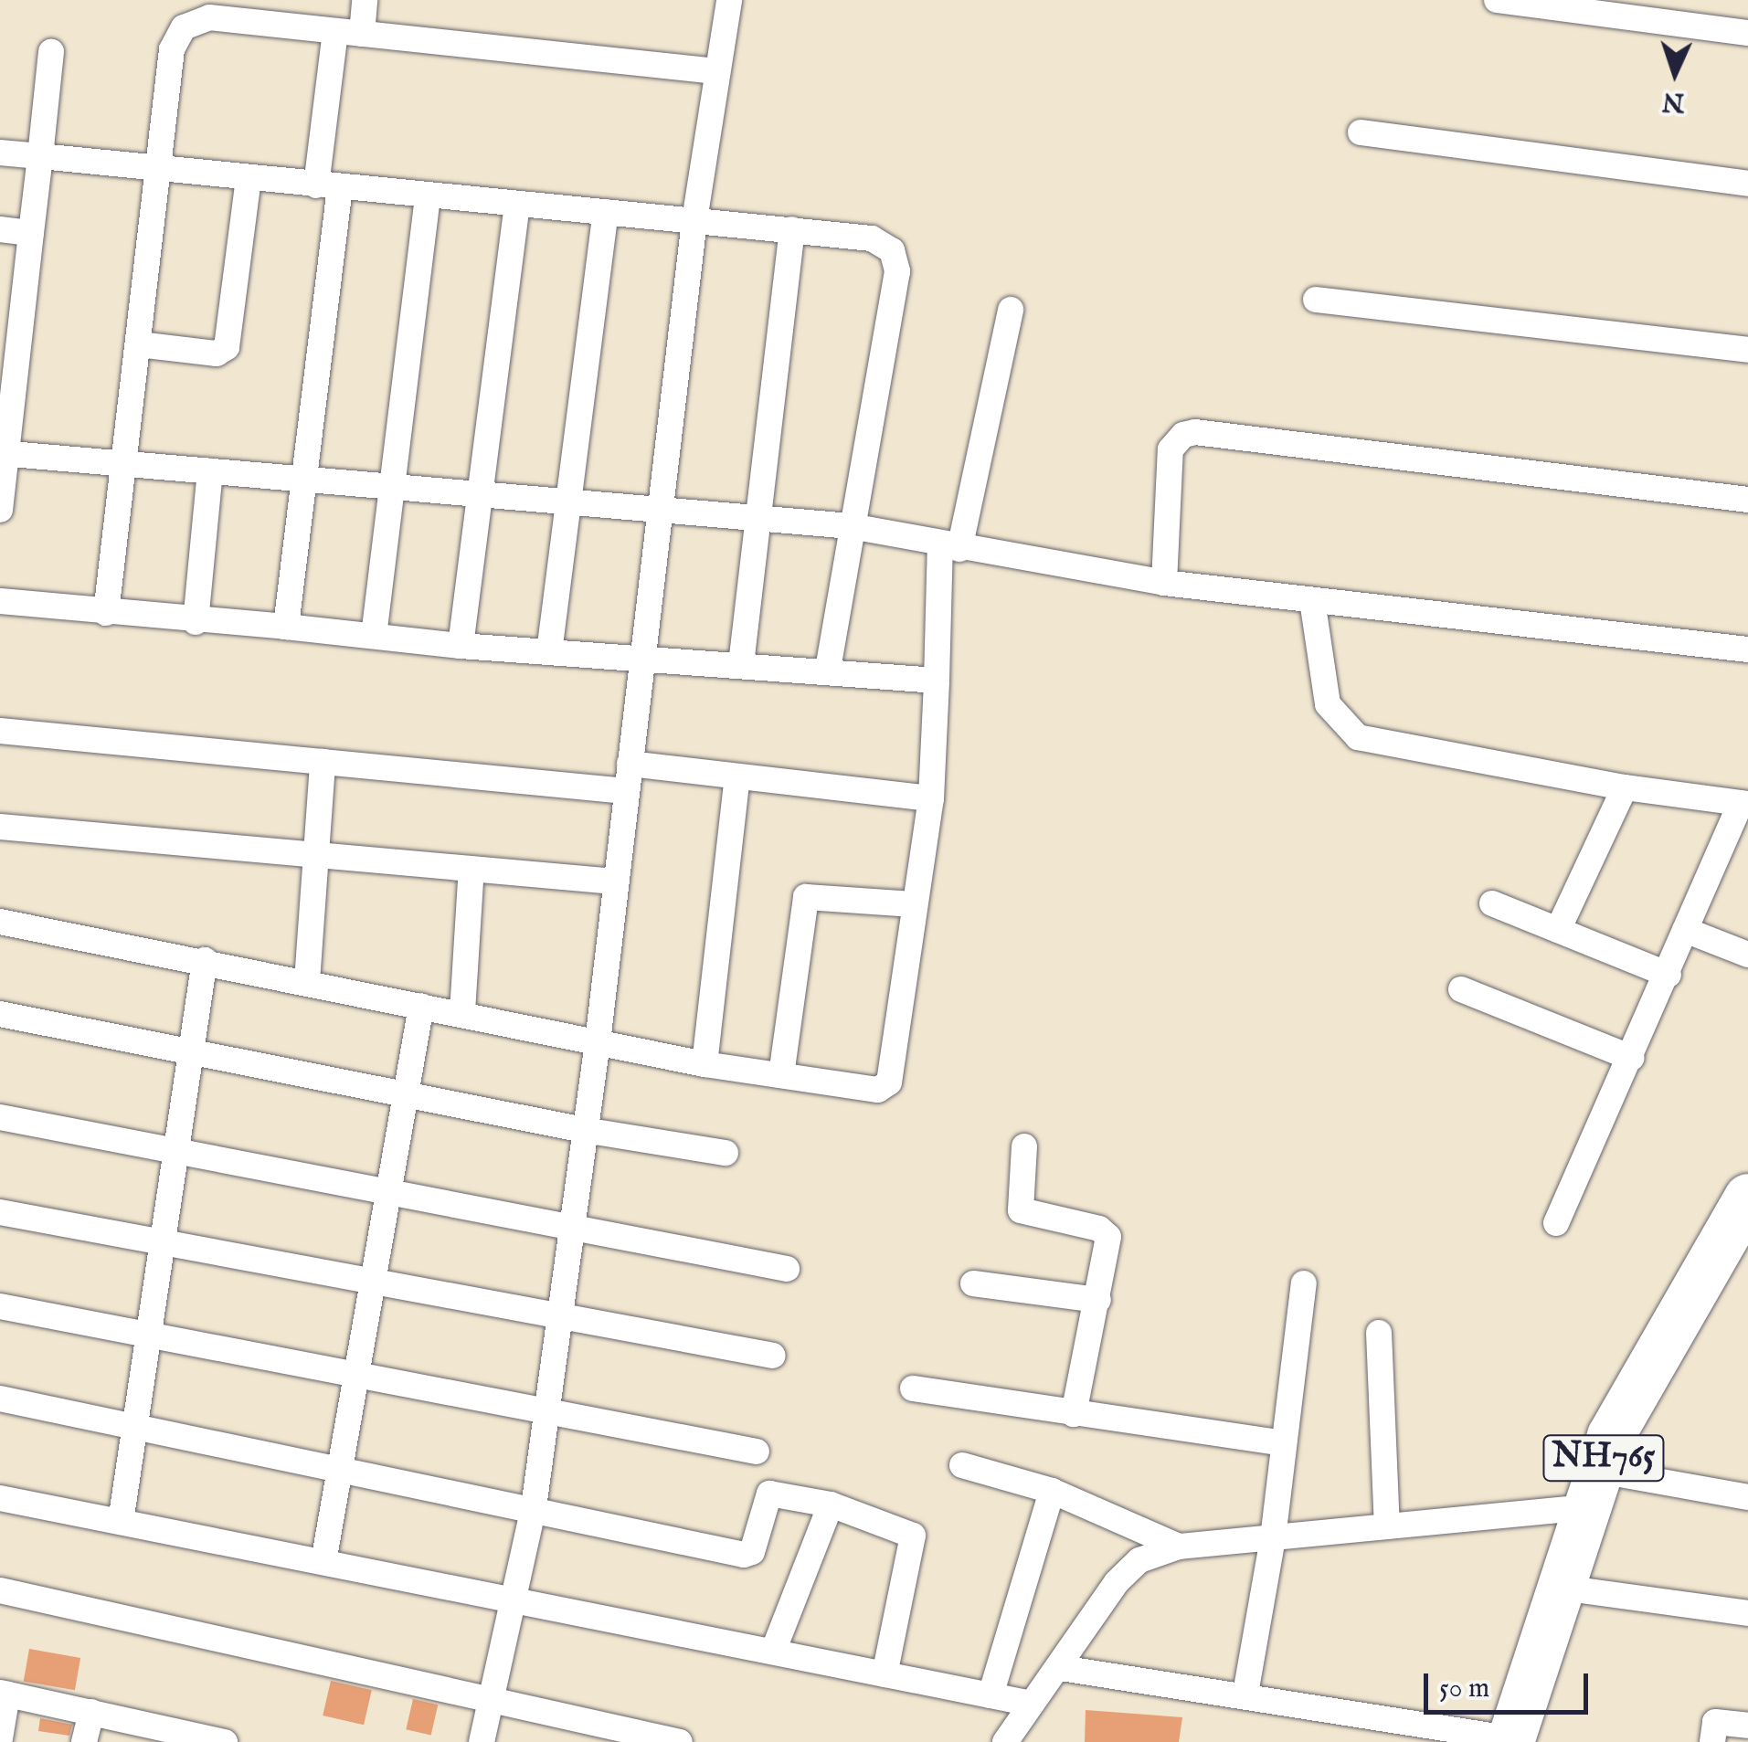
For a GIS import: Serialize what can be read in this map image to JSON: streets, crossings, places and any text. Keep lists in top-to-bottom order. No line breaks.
{"streets":{"highway":["NH765"]},"scale_bar":"50 m","north":"bottom"}
